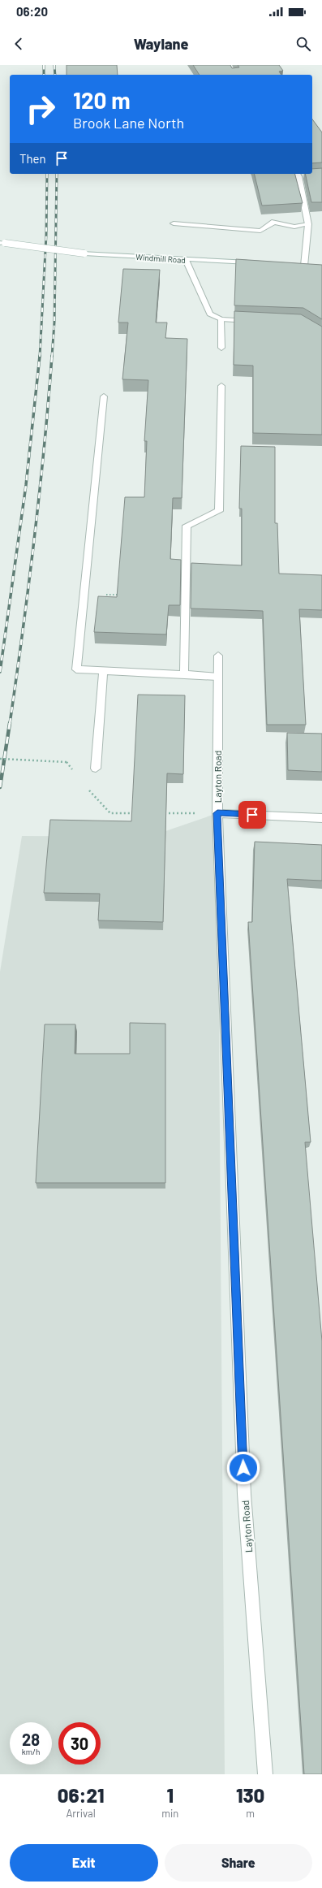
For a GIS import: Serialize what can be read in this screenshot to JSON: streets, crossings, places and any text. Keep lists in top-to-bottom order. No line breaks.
{"streets":{"street":["Windmill Road","Layton Road"]},"page":{"status":"06:20","header":"Waylane","turn":["120 m","Brook Lane North"],"then":"Then","speed":"28 km/h","limit":"30","eta":["06:21","Arrival","1","min","130","m"],"buttons":["Exit","Share"]}}
